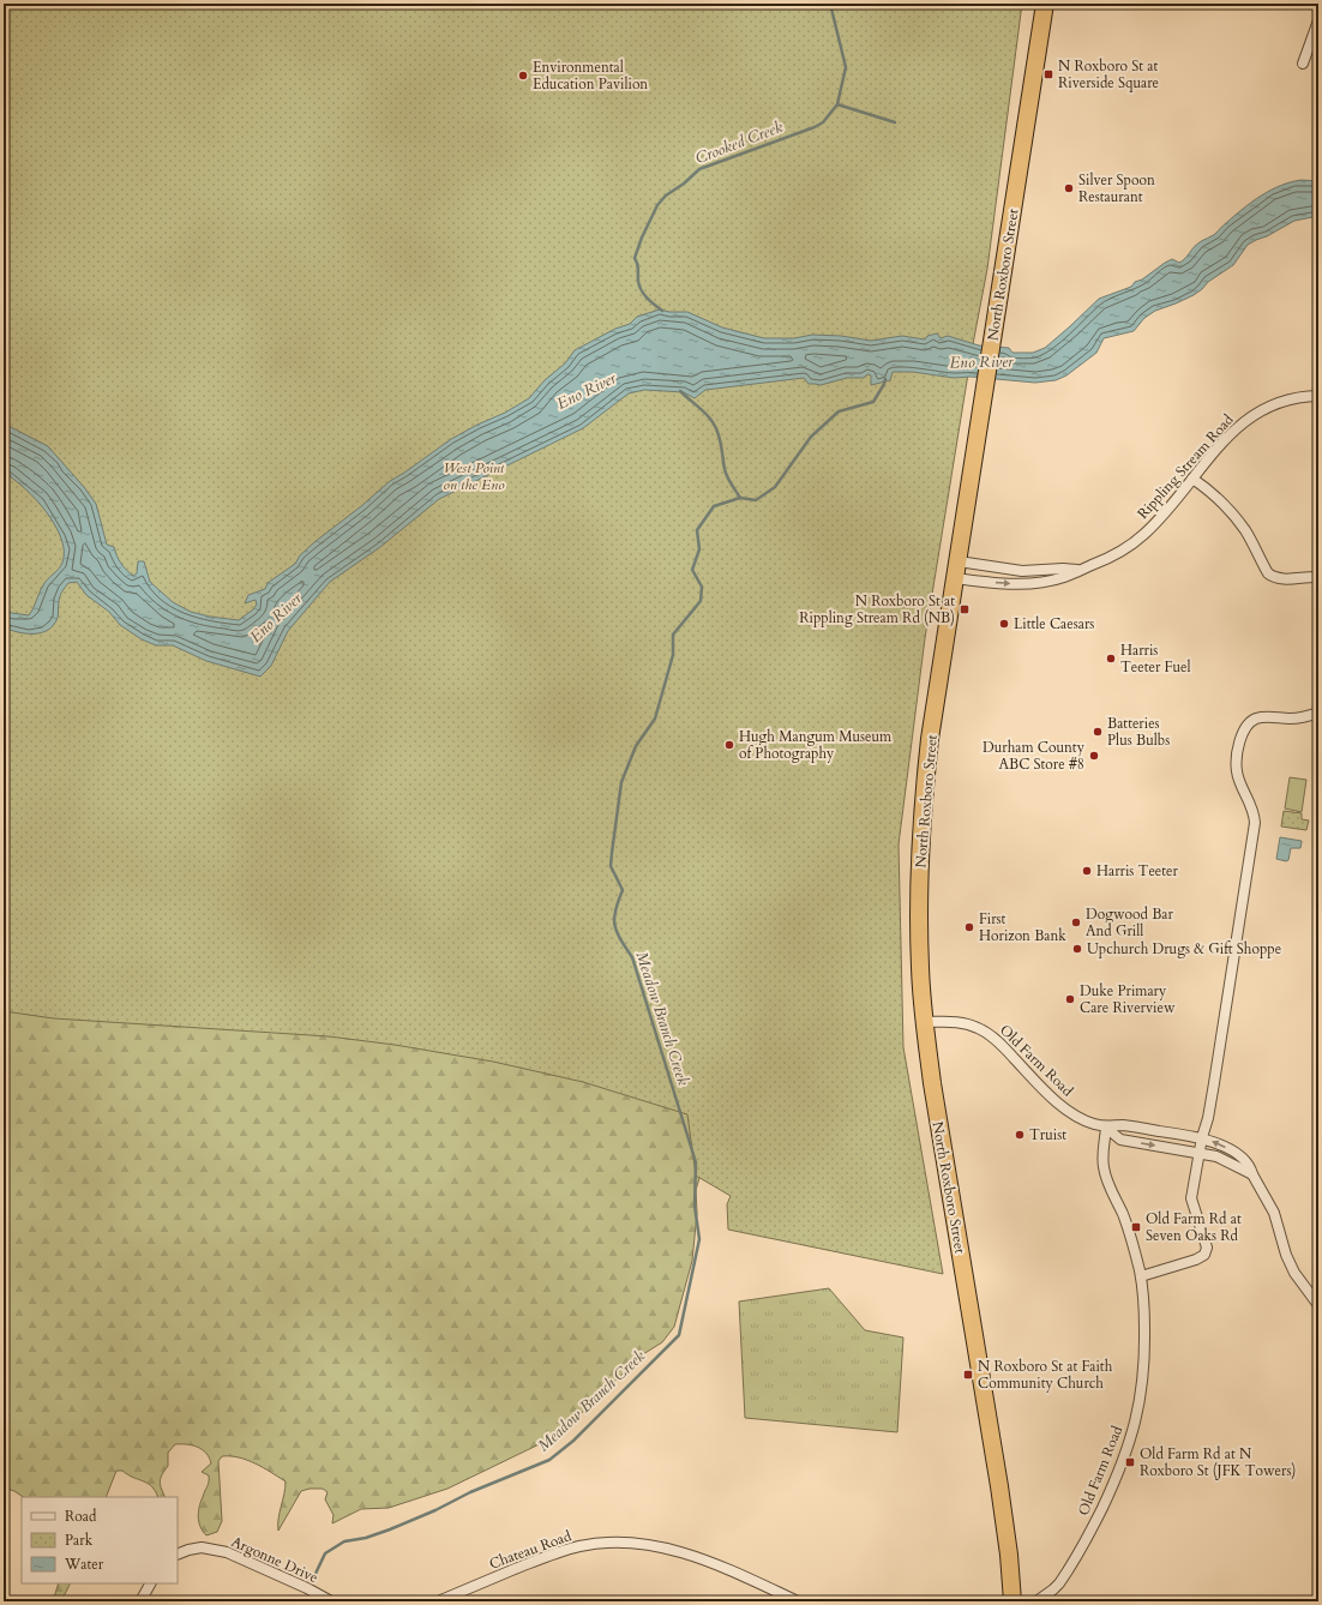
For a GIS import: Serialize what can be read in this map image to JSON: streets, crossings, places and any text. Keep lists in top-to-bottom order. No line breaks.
{"streets":{"highway":["North Roxboro Street"],"street":["Rippling Stream Road","Old Farm Road","Chateau Road","Argonne Drive"]},"crossings":[["North Roxboro Street","Rippling Stream Road"],["North Roxboro Street","Old Farm Road"]],"water":["Crooked Creek","Eno River","Meadow Branch Creek"],"parks":["West Point on the Eno"],"places":{"transit":["N Roxboro St at Riverside Square","N Roxboro St at Rippling Stream Rd (NB)","Old Farm Rd at Seven Oaks Rd","N Roxboro St at Faith Community Church","Old Farm Rd at N Roxboro St (JFK Towers)"],"other":["Environmental Education Pavilion","Silver Spoon Restaurant","Little Caesars","Harris Teeter Fuel","Batteries Plus Bulbs","Hugh Mangum Museum of Photography","Durham County ABC Store #8","Harris Teeter","Dogwood Bar And Grill","First Horizon Bank","Upchurch Drugs & Gift Shoppe","Duke Primary Care Riverview","Truist"]},"legend":["Road","Park","Water"]}
